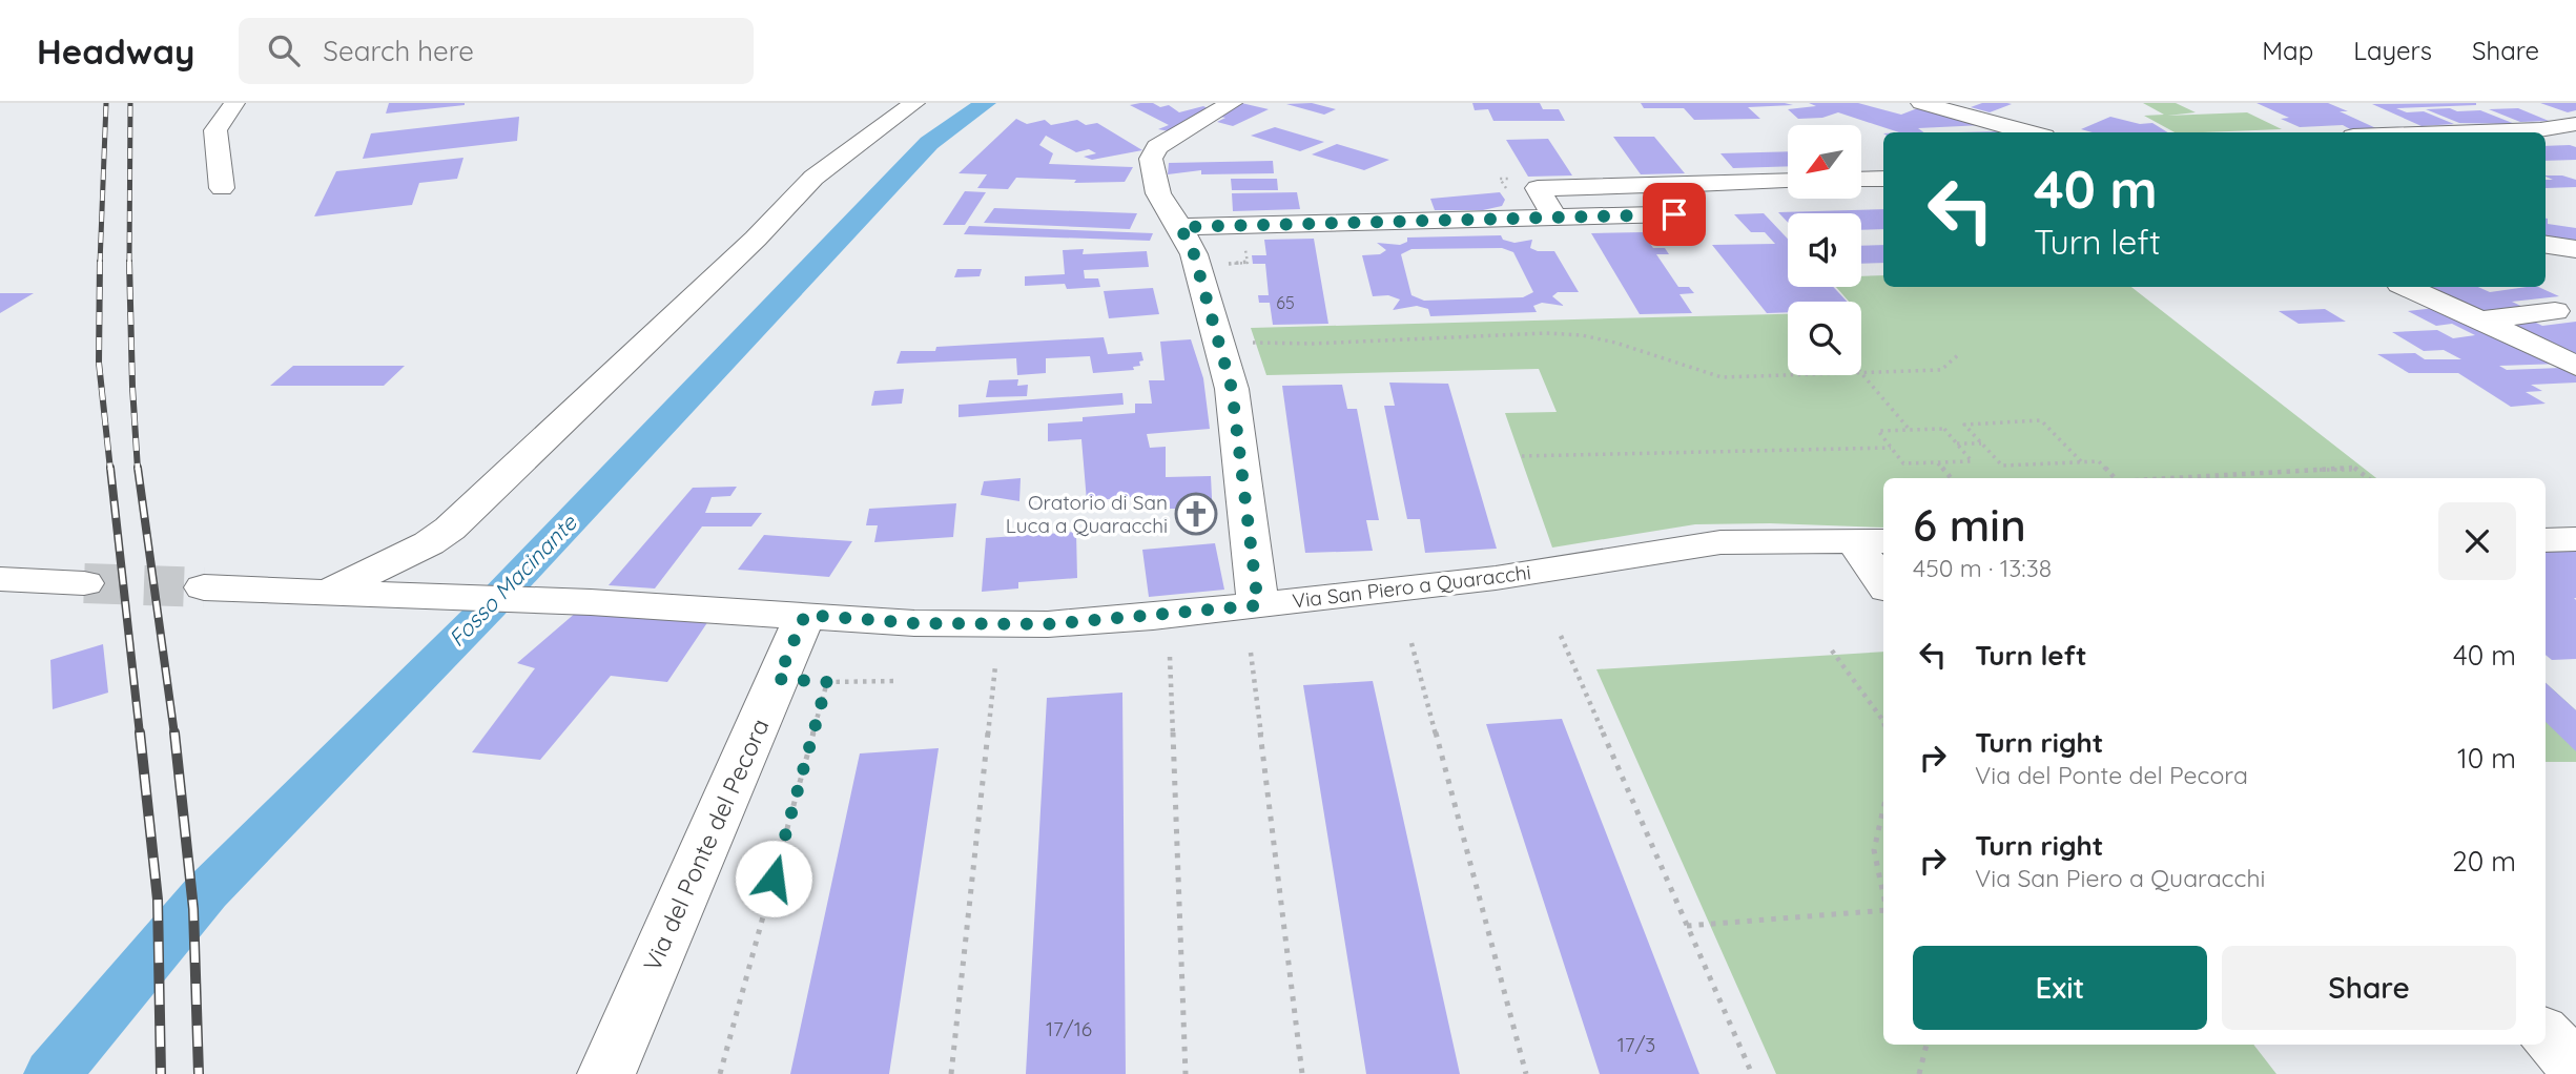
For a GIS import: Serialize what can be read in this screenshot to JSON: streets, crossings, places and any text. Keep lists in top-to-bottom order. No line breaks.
{"streets":{"street":["Via San Piero a Quaracchi","Via del Ponte del Pecora"]},"crossings":[["Via San Piero a Quaracchi","Via del Ponte del Pecora"]],"water":["Fosso Macinante"],"places":{"church":["Oratorio di San Luca a Quaracchi"]},"house_numbers":["65","17/16","17/3"],"north":"bottom left","page":{"header":"Headway","search":"Search here","nav":["Map","Layers","Share"],"turn":["40 m","Turn left"],"heading":["6 min","450 m · 13:38"],"list":[{"name":"Turn left","value":"40 m"},{"name":"Turn right","note":"Via del Ponte del Pecora","value":"10 m"},{"name":"Turn right","note":"Via San Piero a Quaracchi","value":"20 m"}],"buttons":["Exit","Share"]}}
